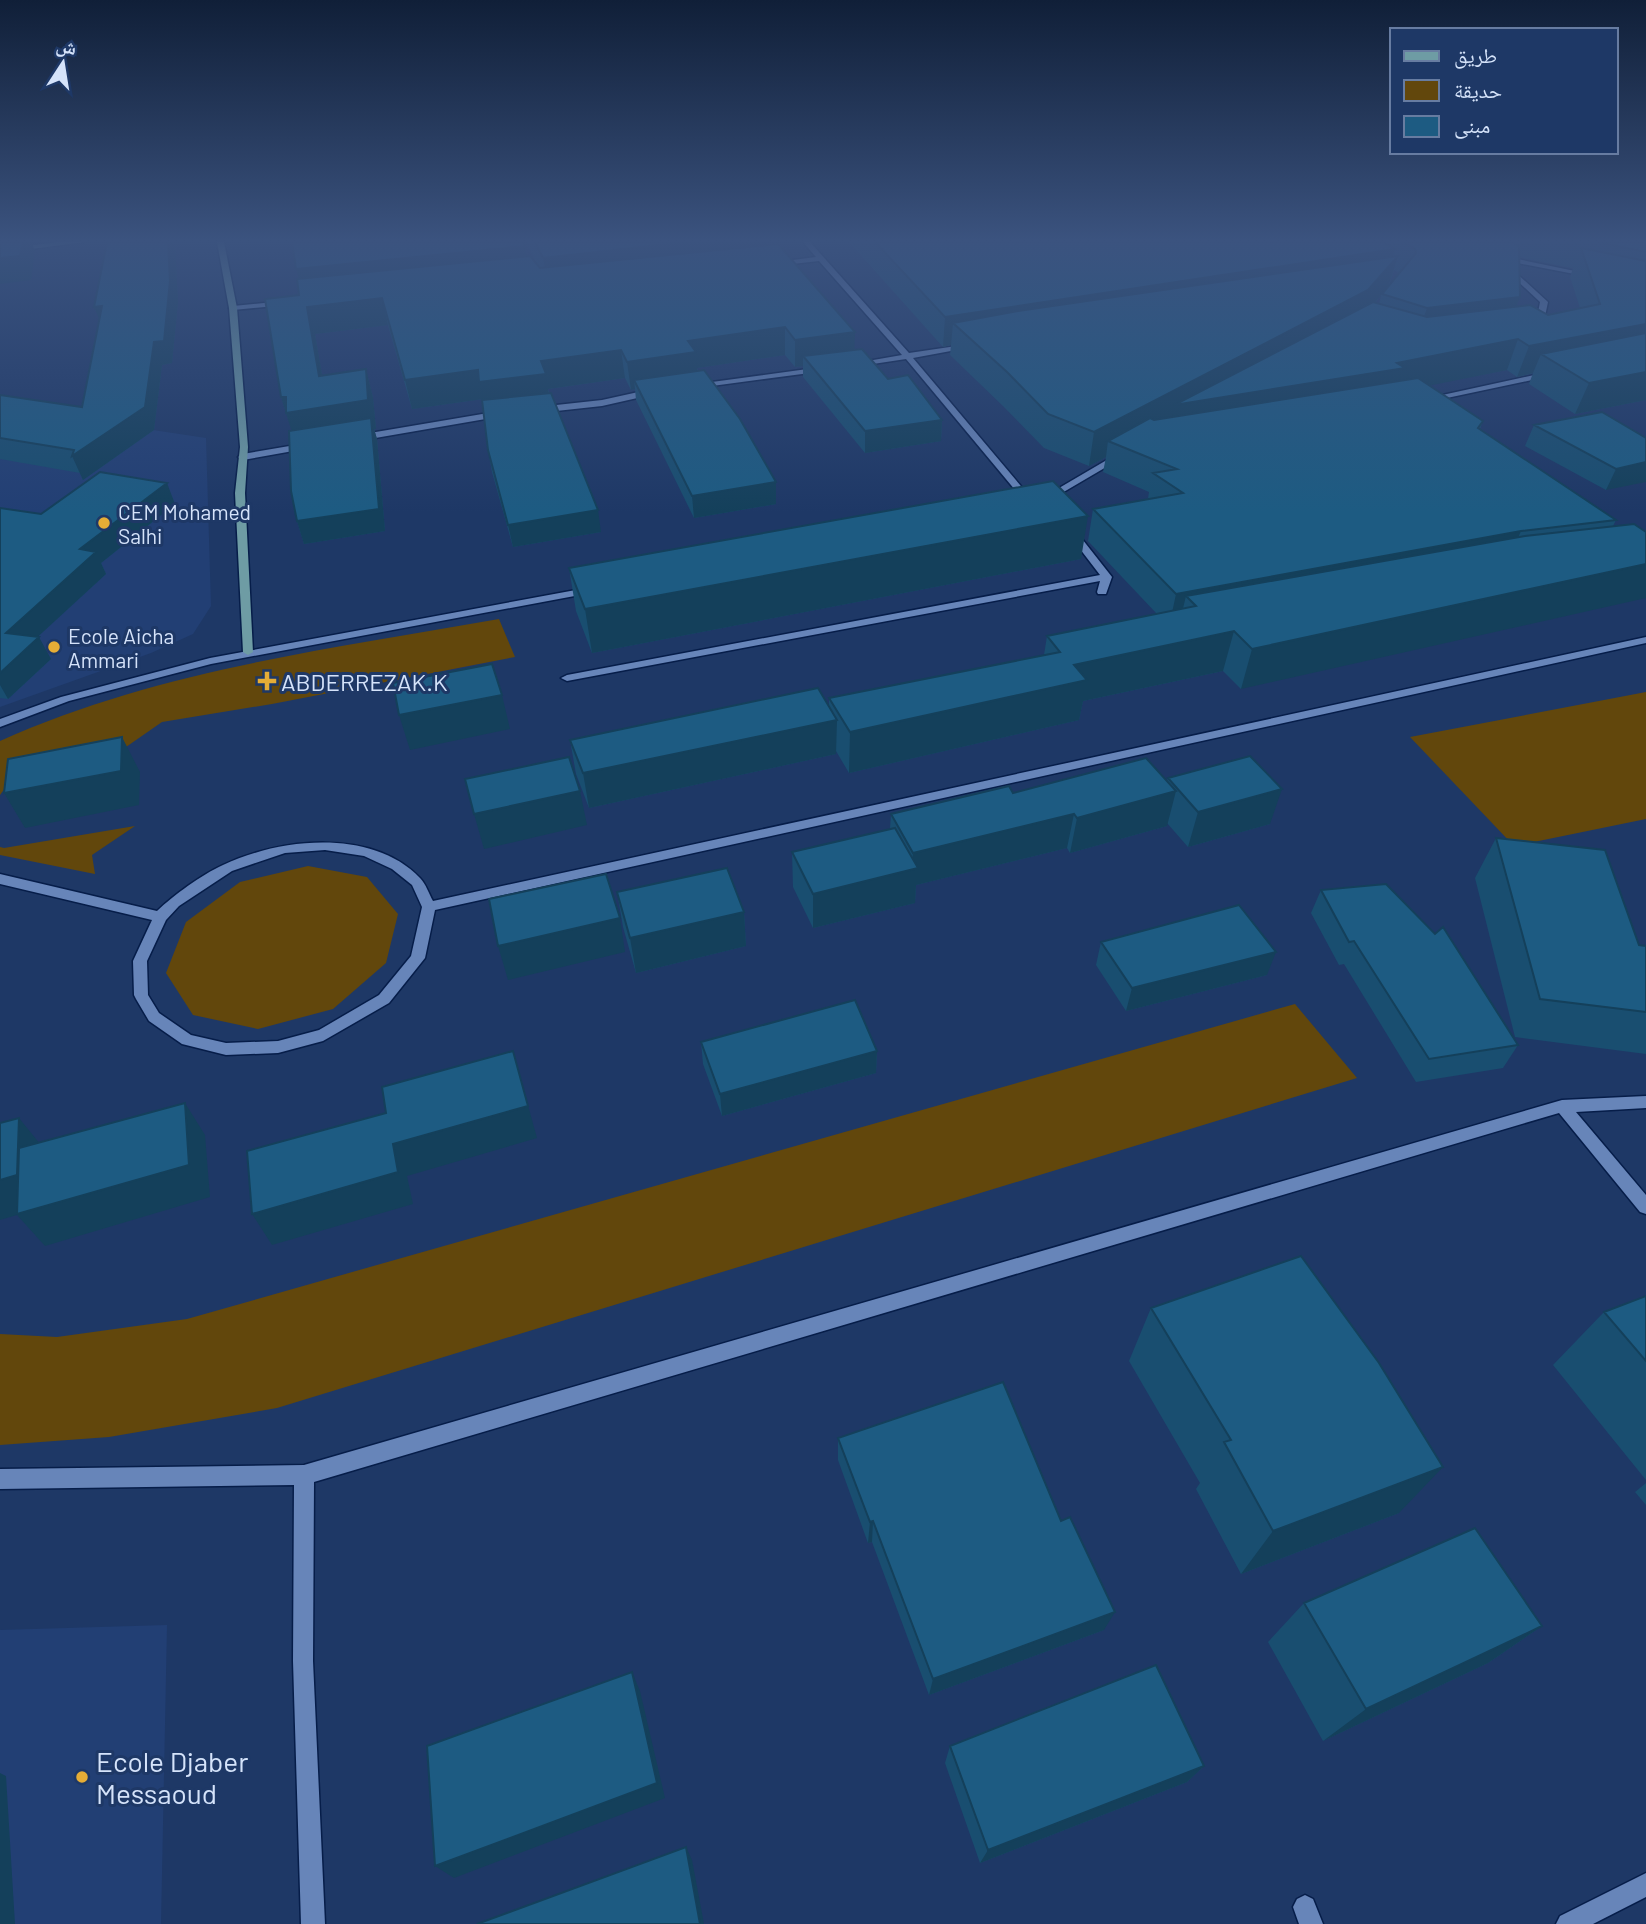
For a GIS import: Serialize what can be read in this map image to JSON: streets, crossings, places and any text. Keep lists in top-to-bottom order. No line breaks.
{"places":{"other":["CEM Mohamed Salhi","Ecole Aicha Ammari","Ecole Djaber Messaoud"],"health":["ABDERREZAK.K"]},"legend":["طريق","حديقة","مبنى"],"north":"top"}
